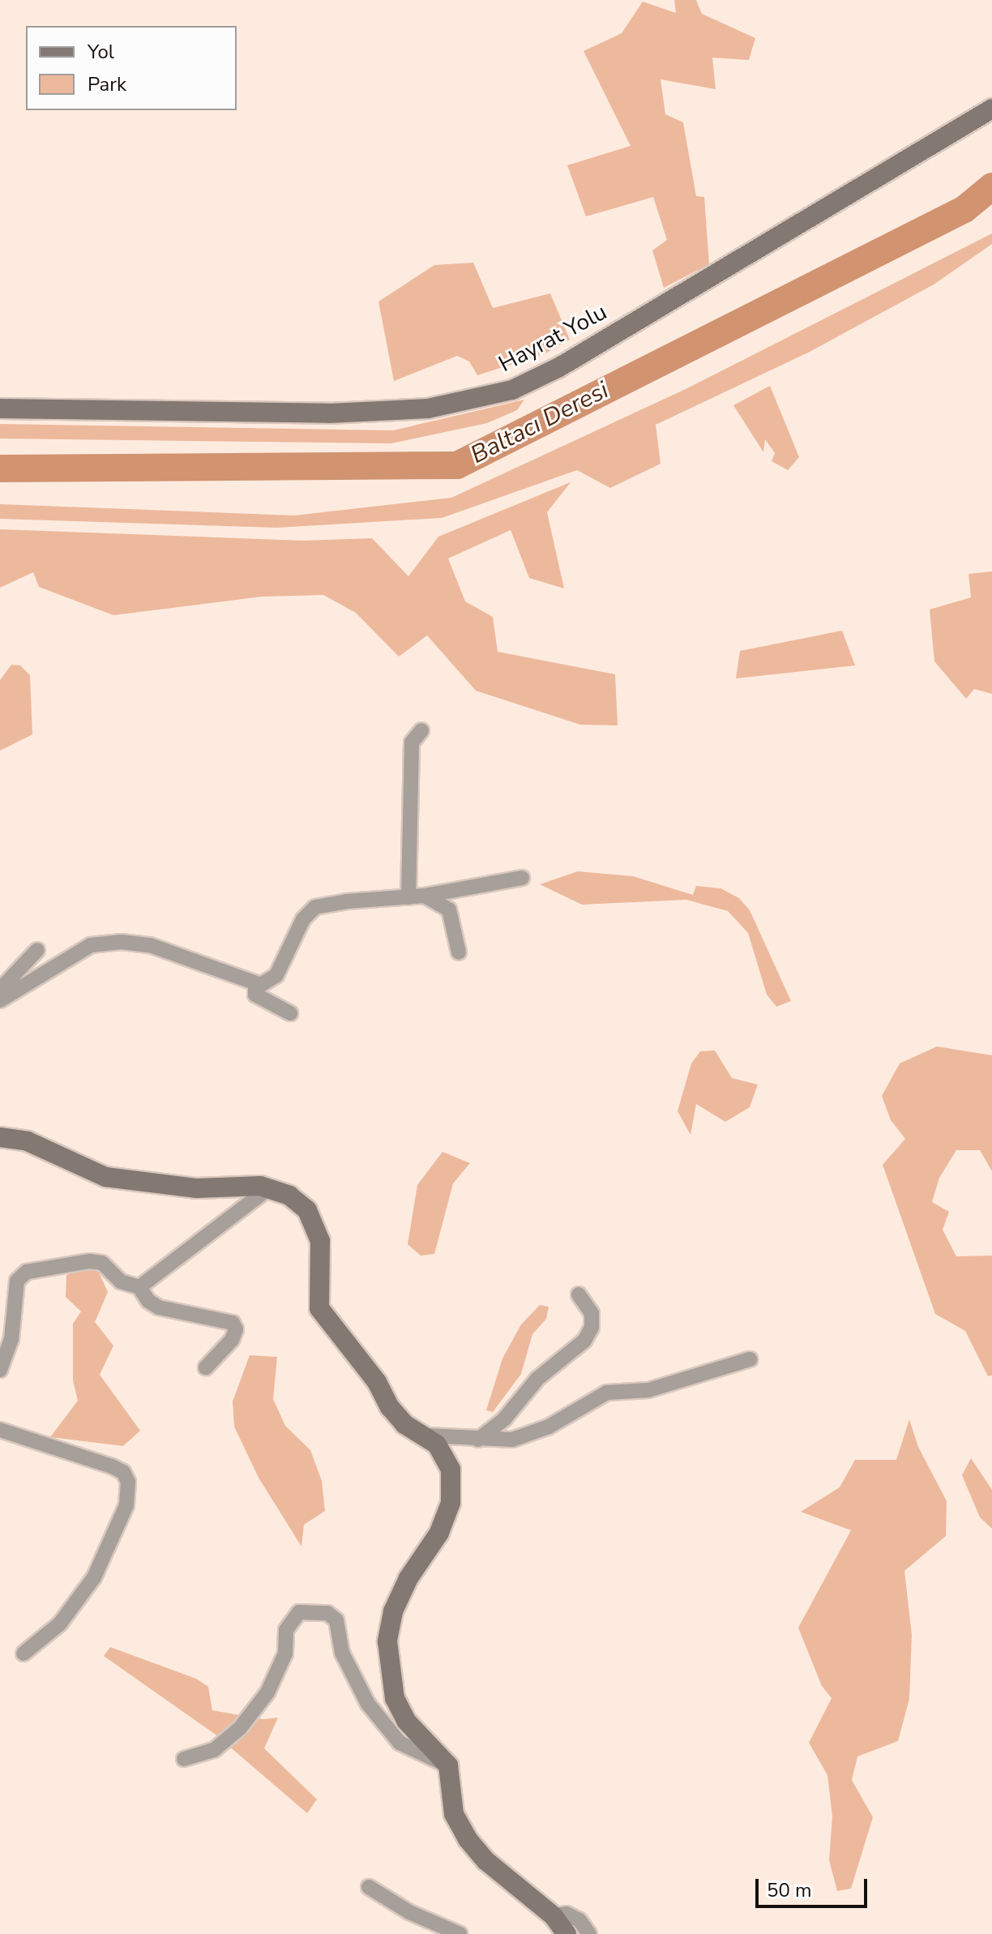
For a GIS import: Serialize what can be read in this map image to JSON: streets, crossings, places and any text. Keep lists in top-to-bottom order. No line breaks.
{"streets":{"street":["Hayrat Yolu"]},"water":["Baltacı Deresi"],"legend":["Yol","Park"],"scale_bar":"50 m"}
